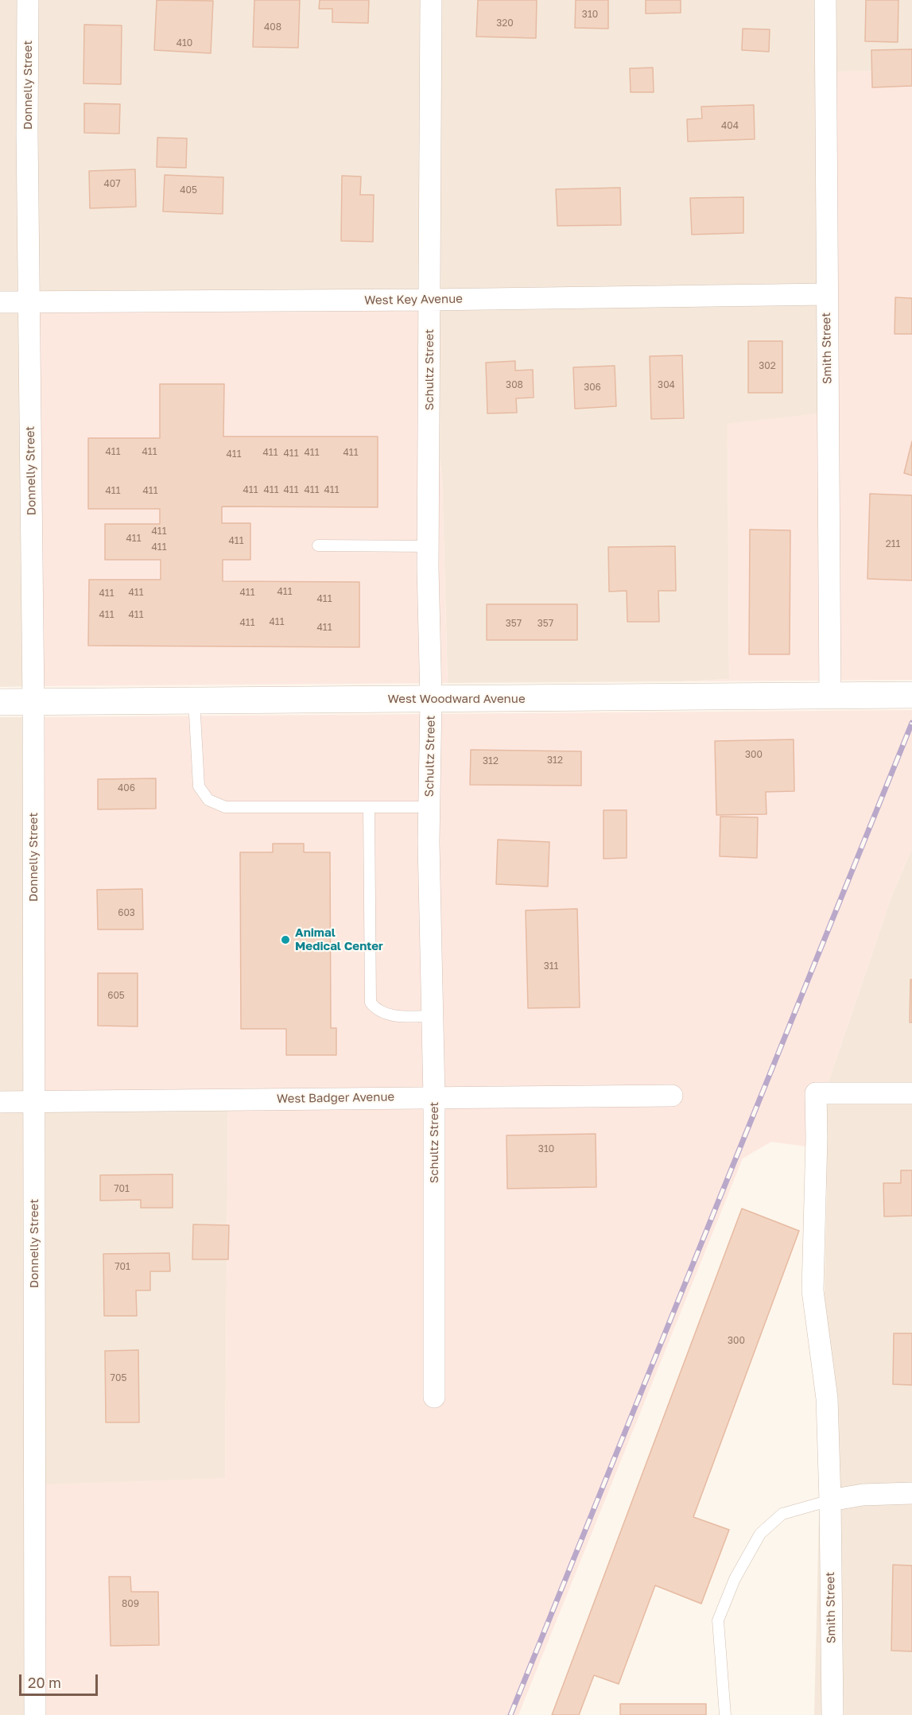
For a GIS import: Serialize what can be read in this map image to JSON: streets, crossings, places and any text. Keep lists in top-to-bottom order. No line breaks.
{"streets":{"street":["Donnelly Street","West Key Avenue","Smith Street","Schultz Street","West Woodward Avenue","West Badger Avenue"]},"crossings":[["Donnelly Street","West Key Avenue"],["Donnelly Street","West Woodward Avenue"],["Donnelly Street","West Badger Avenue"],["West Key Avenue","Smith Street"],["West Key Avenue","Schultz Street"],["Smith Street","West Woodward Avenue"],["Schultz Street","West Woodward Avenue"],["Schultz Street","West Badger Avenue"]],"places":["Animal Medical Center"],"house_numbers":["310","320","408","410","404","407","405","302","308","304","306","411","411","411","411","411","411","411","411","411","411","411","411","411","411","411","411","411","211","411","411","411","411","411","411","411","411","411","411","357","357","411","300","312","312","406","603","311","605","310","701","701","300","705","809"],"scale_bar":"20 m"}
